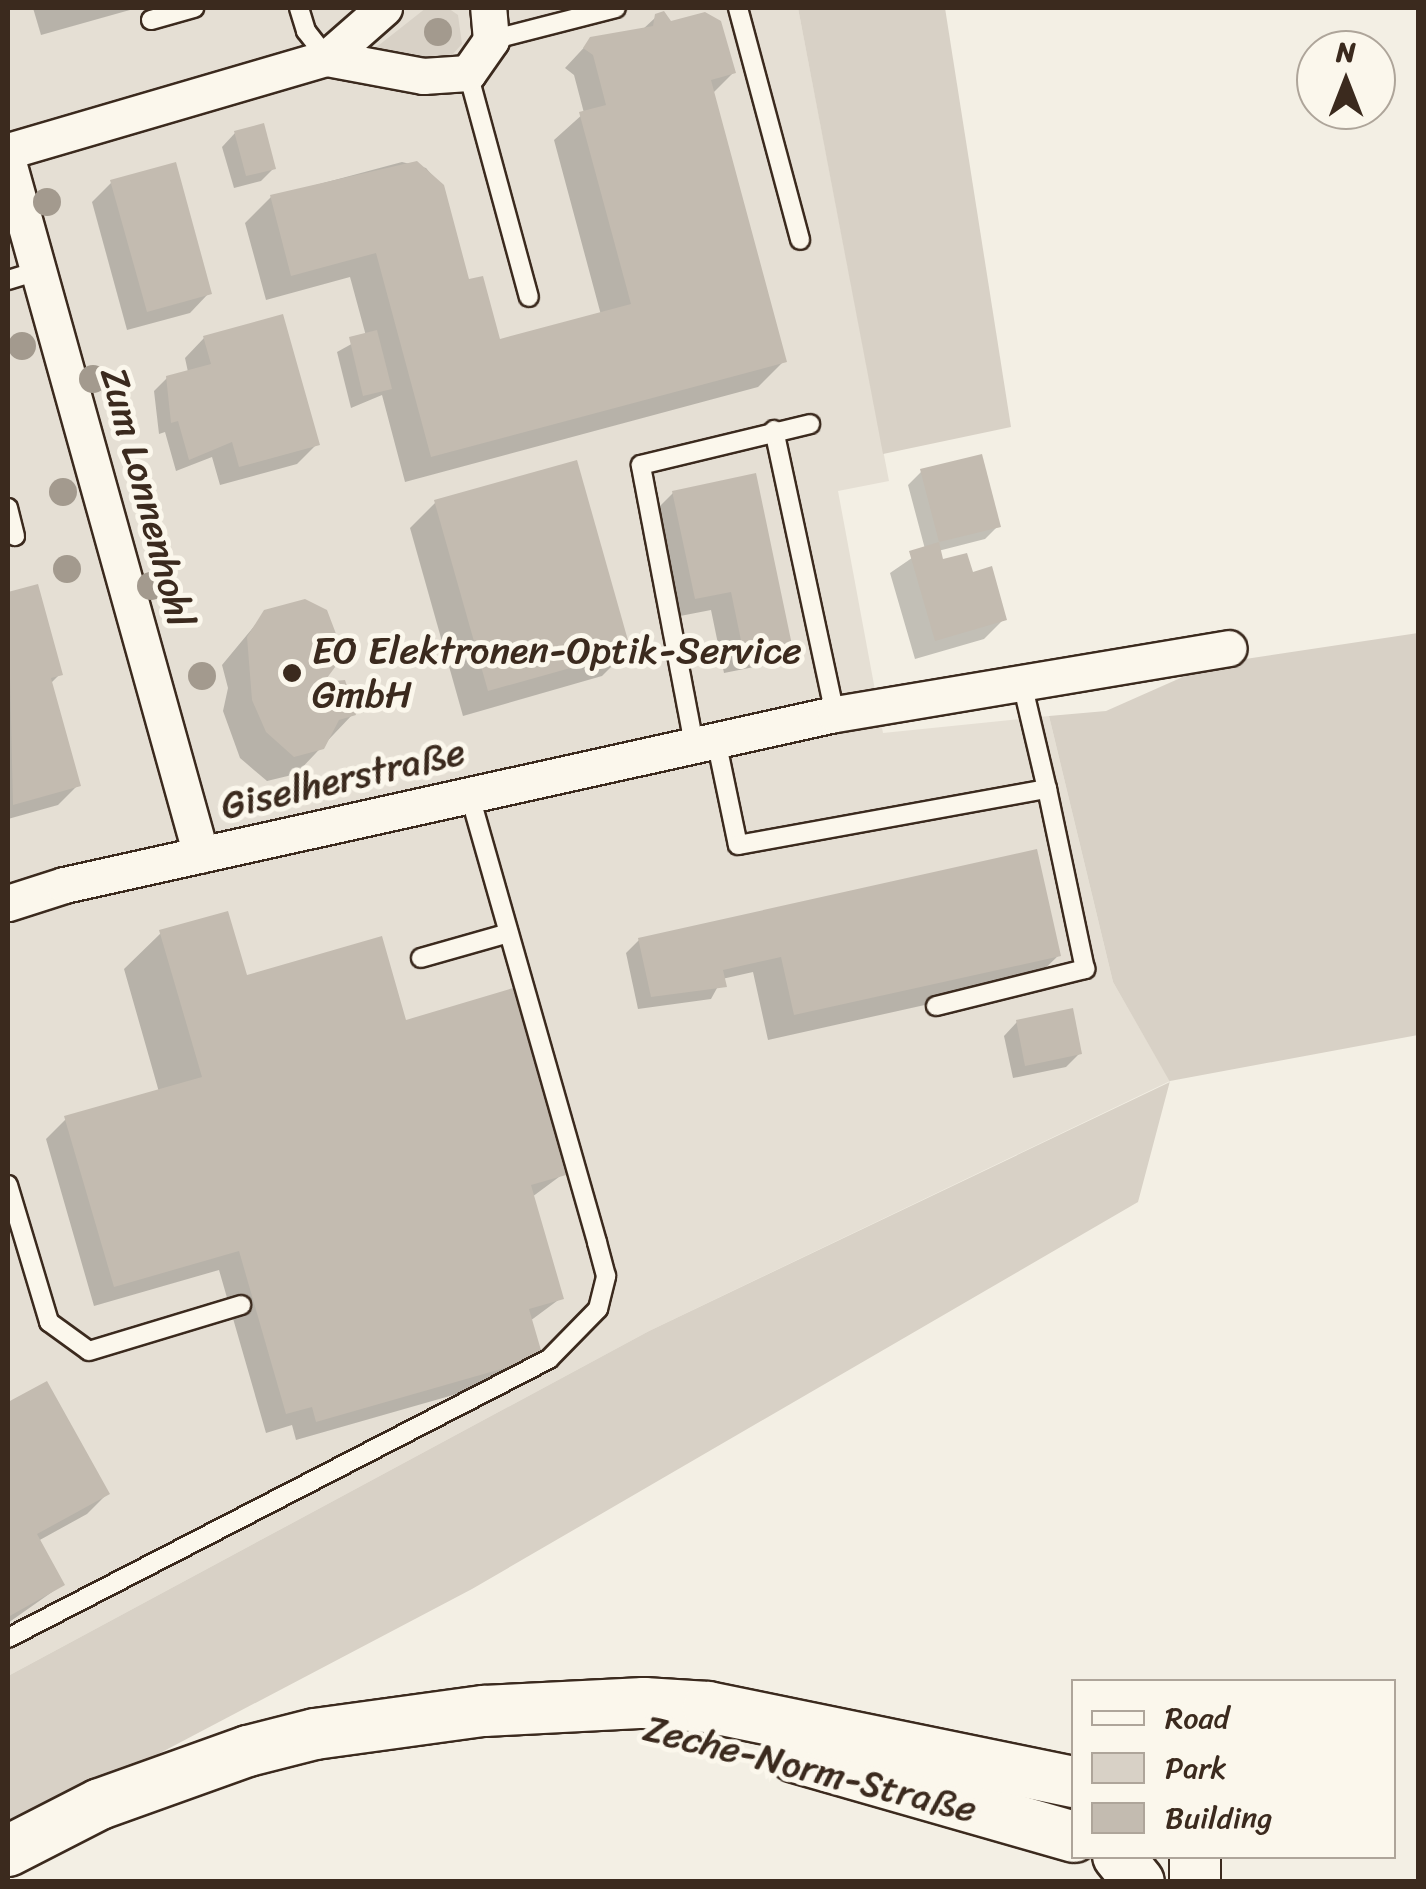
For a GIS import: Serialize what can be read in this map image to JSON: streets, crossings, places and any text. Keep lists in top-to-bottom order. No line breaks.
{"streets":{"main road":["Zeche-Norm-Straße"],"street":["Zum Lonnenhohl","Giselherstraße"]},"crossings":[["Zum Lonnenhohl","Giselherstraße"]],"places":["EO Elektronen-Optik-Service GmbH"],"legend":["Road","Park","Building"],"north":"top"}
